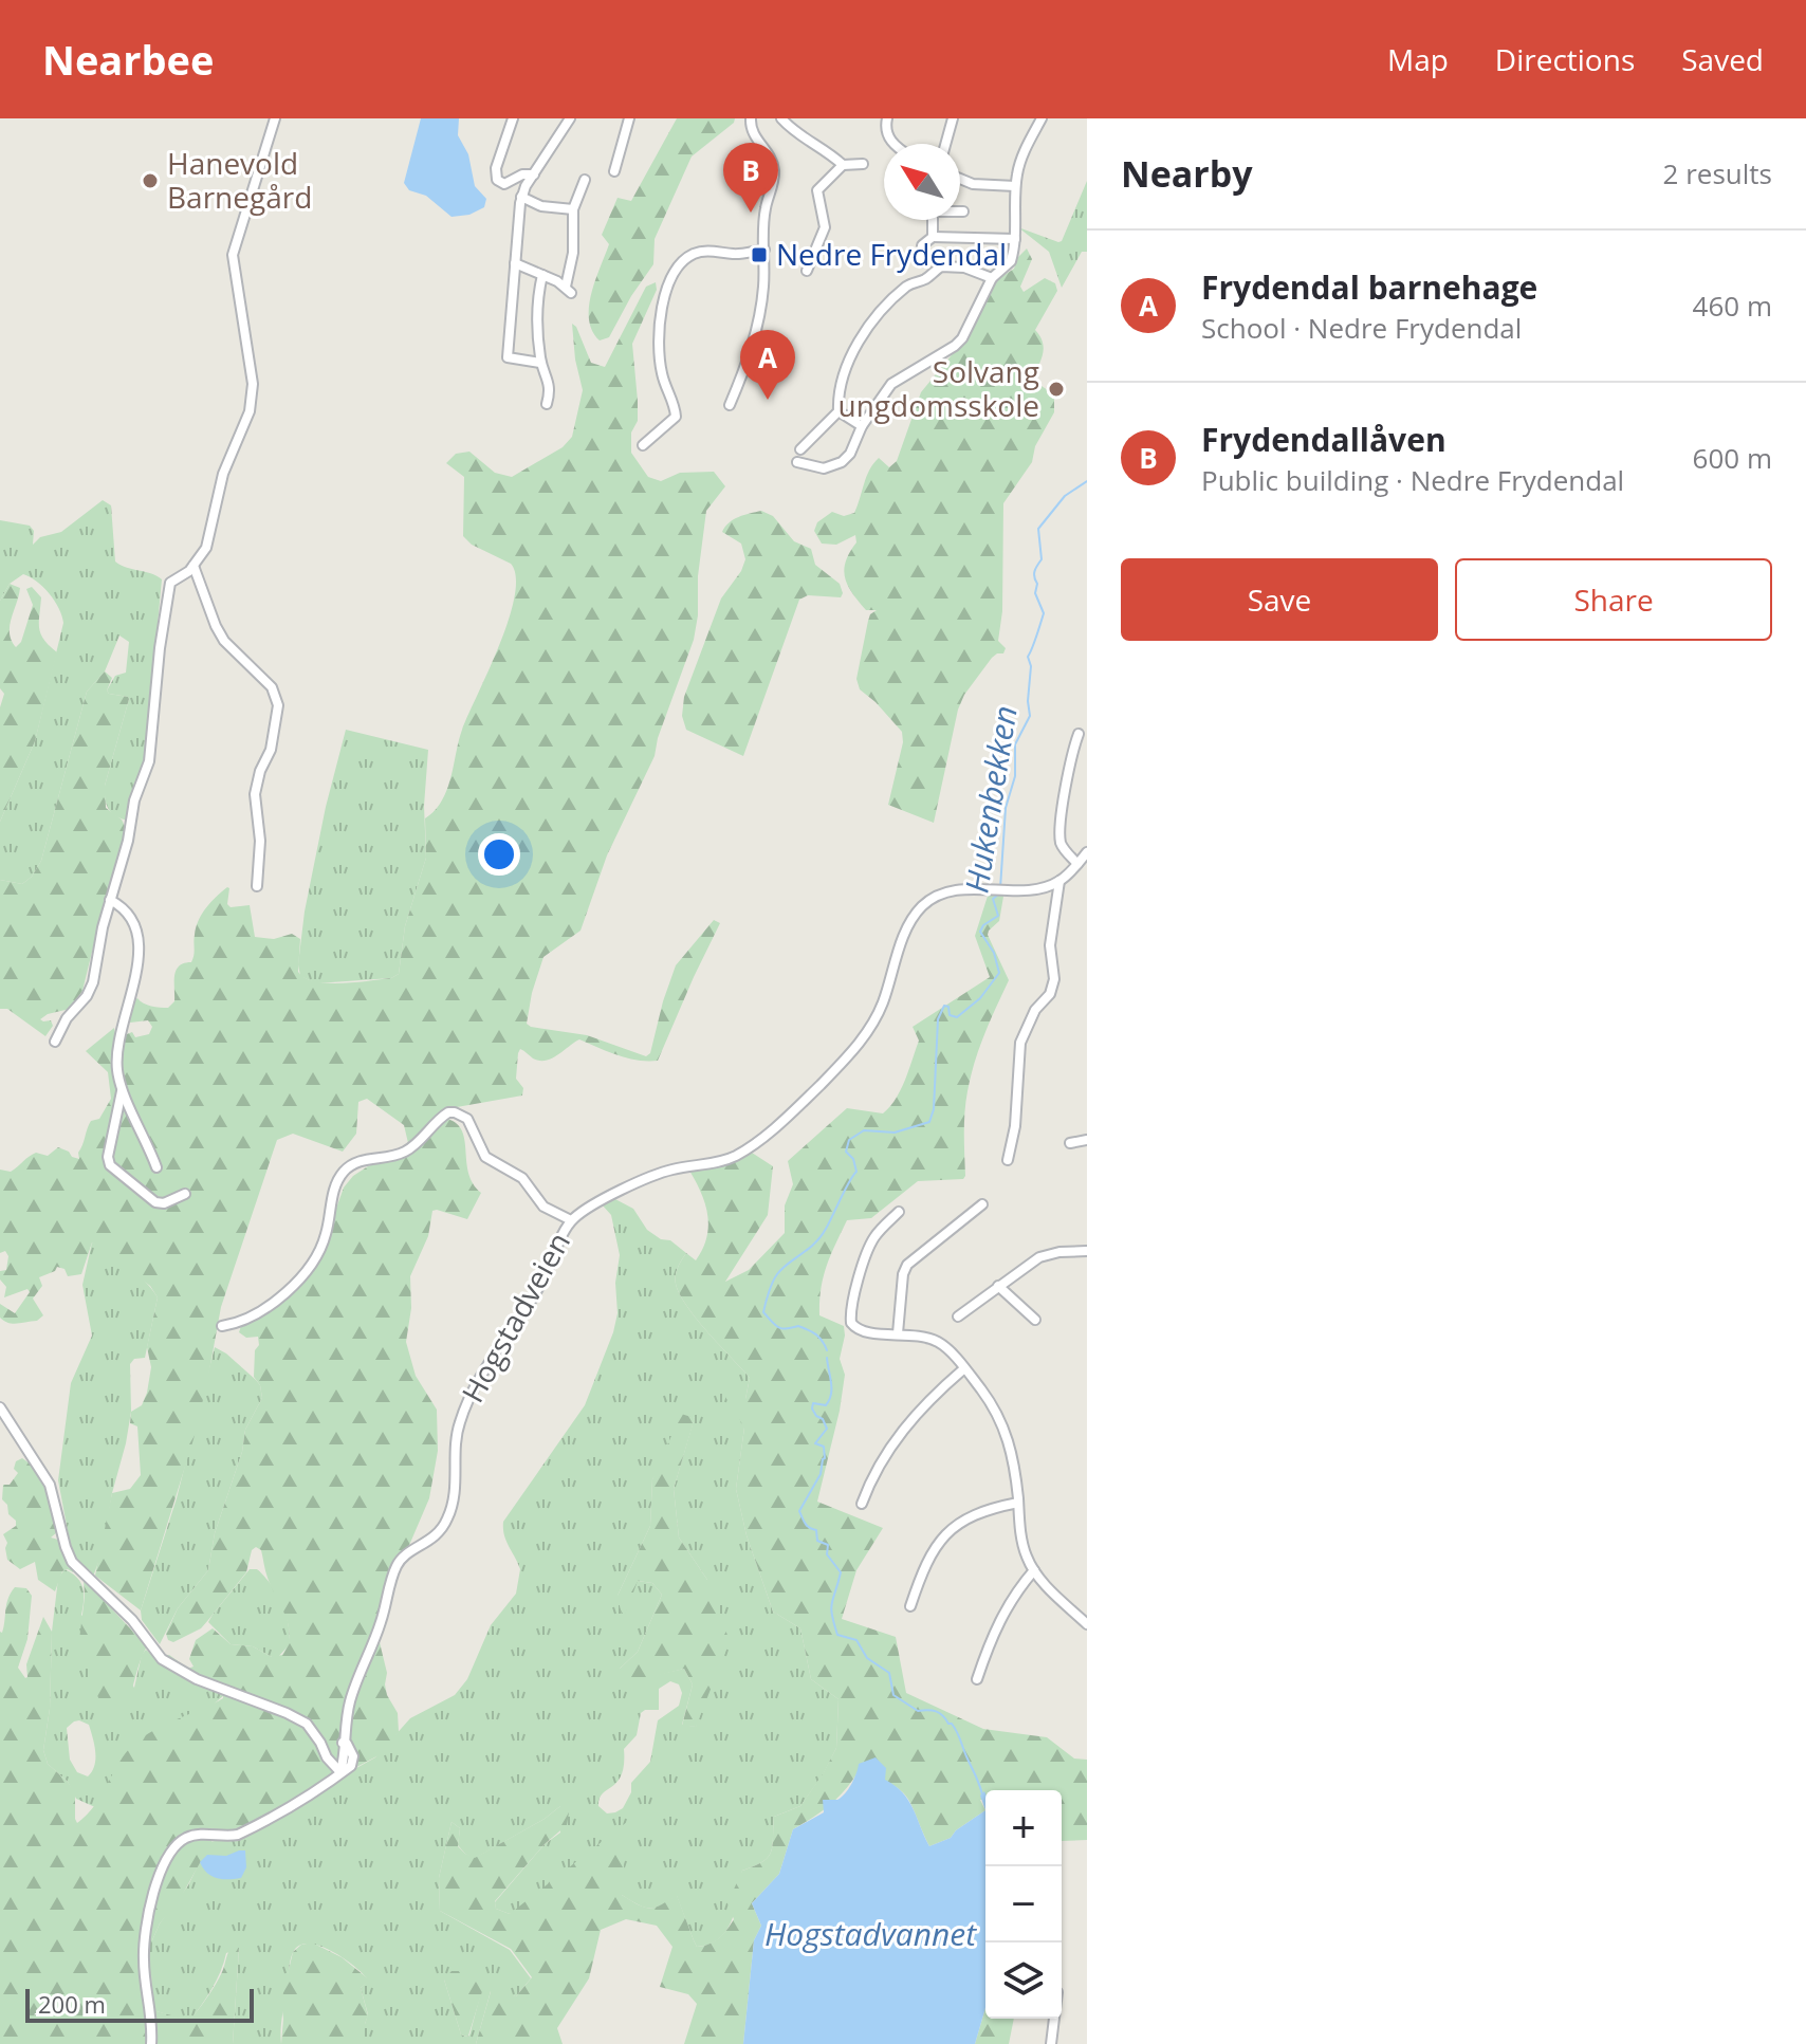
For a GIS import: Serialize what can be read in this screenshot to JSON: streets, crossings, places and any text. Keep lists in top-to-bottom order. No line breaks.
{"streets":{"street":["Hogstadveien"]},"water":["Hukenbekken","Hogstadvannet"],"places":{"other":["Hanevold Barnegård","Solvang ungdomsskole"],"transit":["Nedre Frydendal"]},"scale_bar":"200 m","north":"top left","page":{"header":"Nearbee","nav":["Map","Directions","Saved"],"heading":["Nearby","2 results"],"pins":["B","A"],"list":[{"mark":"A","name":"Frydendal barnehage","note":"School · Nedre Frydendal","value":"460 m"},{"mark":"B","name":"Frydendallåven","note":"Public building · Nedre Frydendal","value":"600 m"}],"buttons":["Save","Share"],"map_buttons":["+","−"],"scale":"200 m"}}
